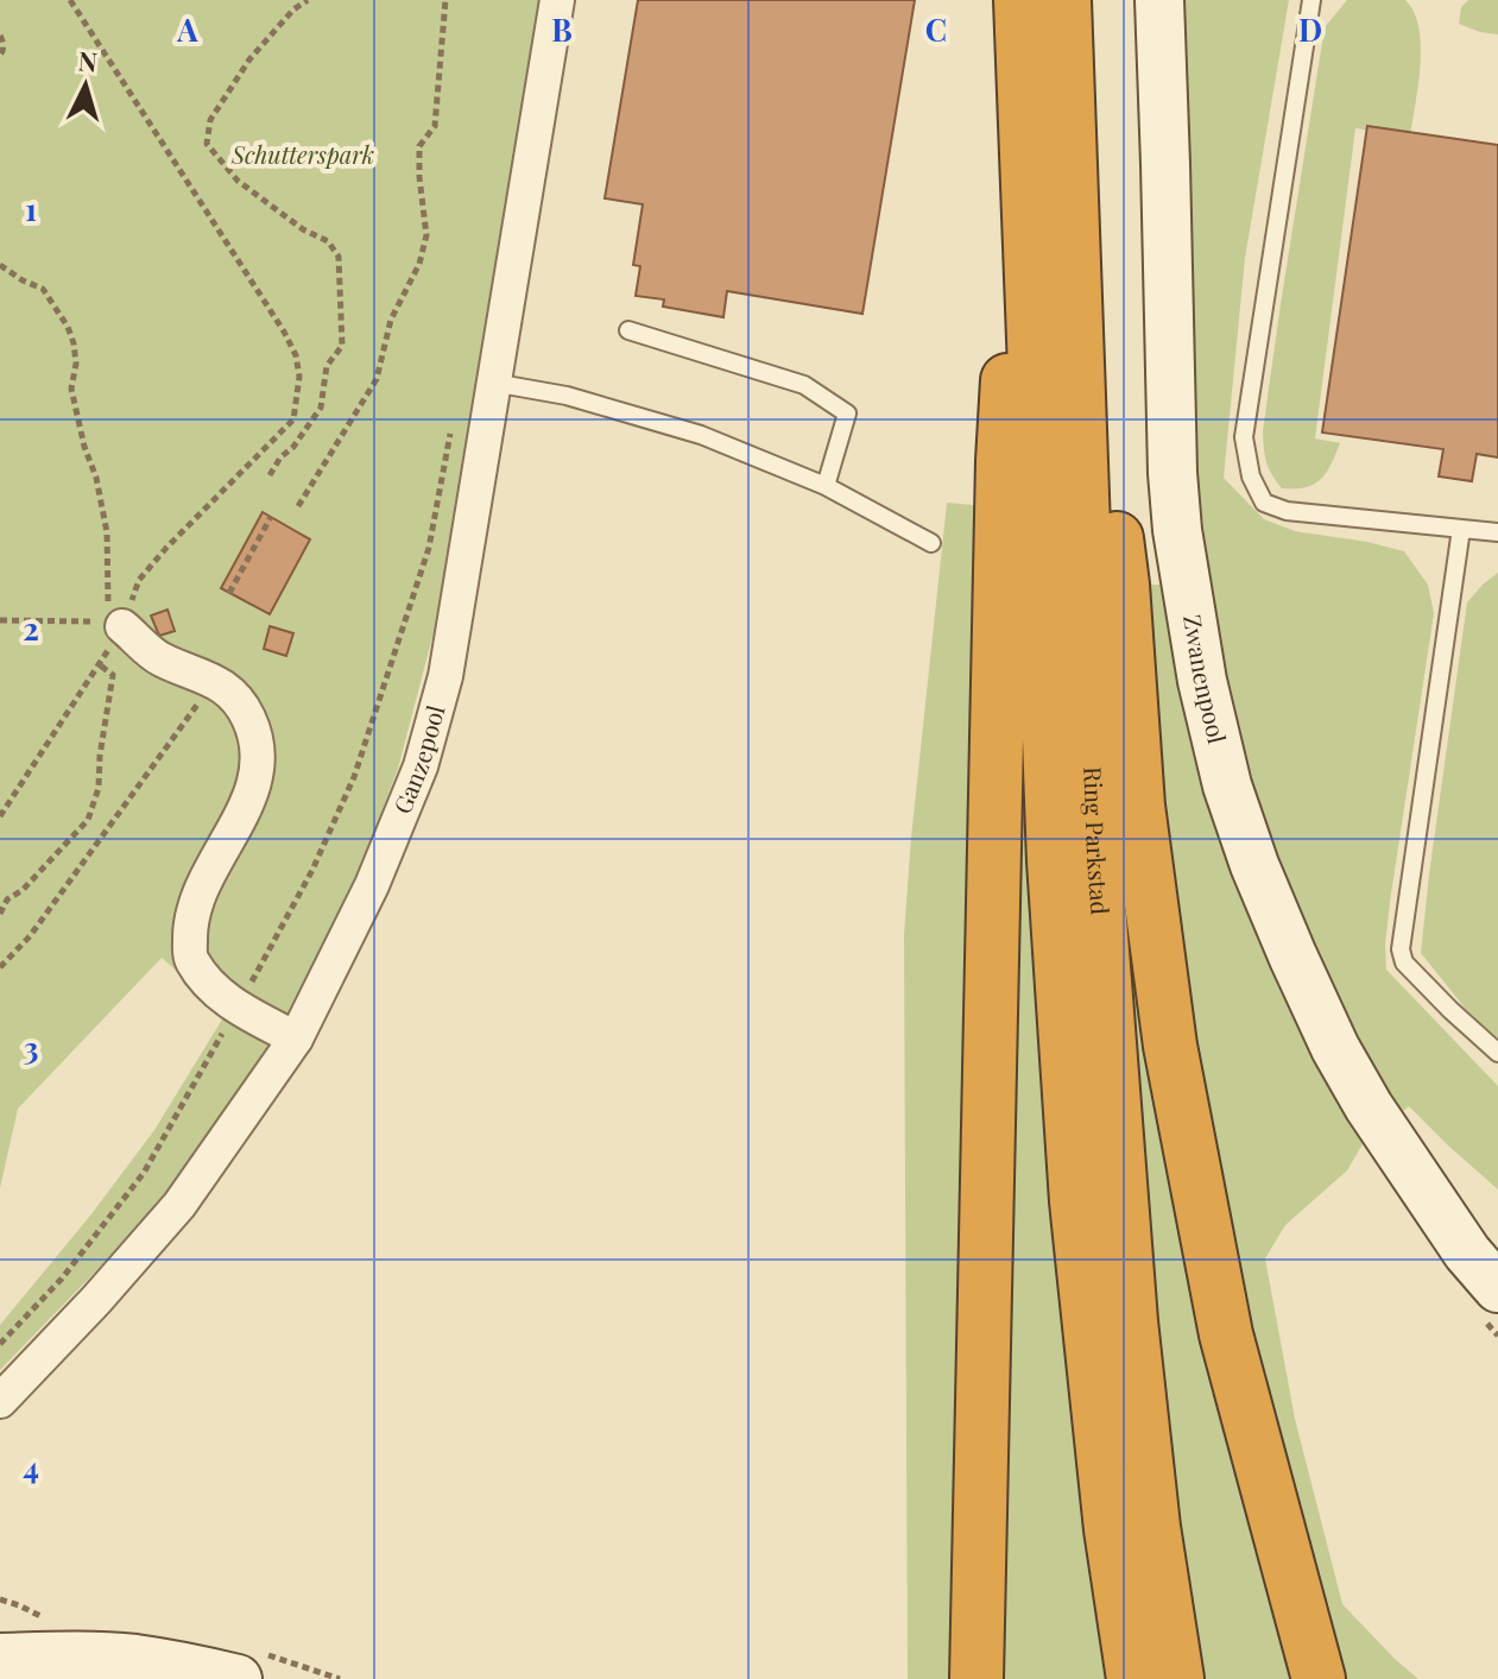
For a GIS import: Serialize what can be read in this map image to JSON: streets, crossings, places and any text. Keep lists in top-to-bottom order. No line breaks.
{"streets":{"highway":["Ring Parkstad"],"street":["Zwanenpool","Ganzepool"]},"parks":["Schutterspark"],"north":"top","grid":{"columns":["A","B","C","D"],"rows":["1","2","3","4"]}}
